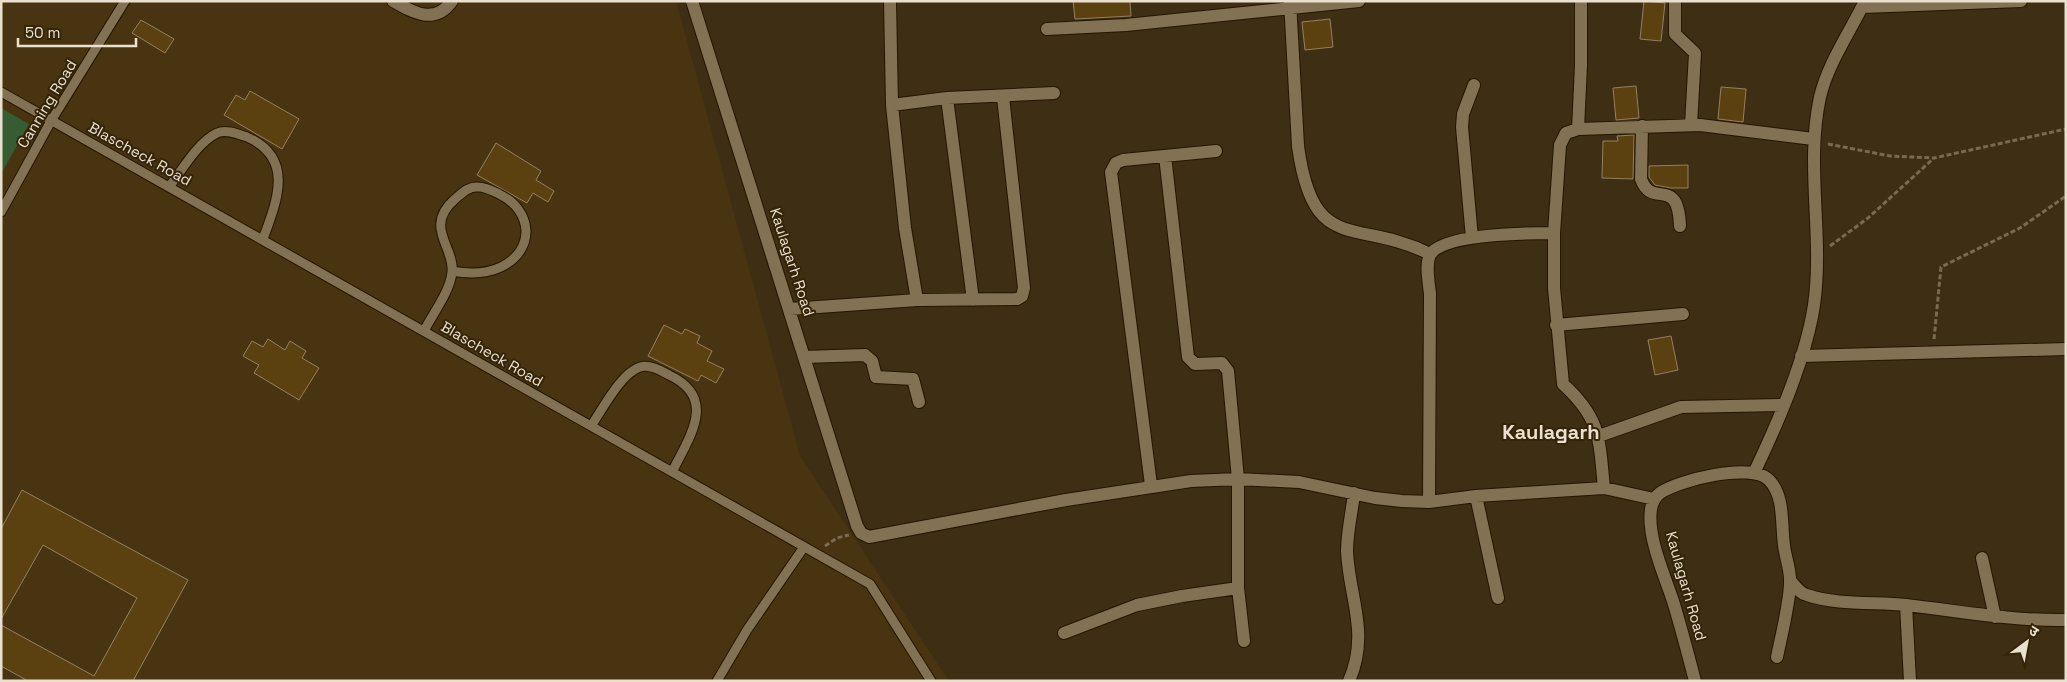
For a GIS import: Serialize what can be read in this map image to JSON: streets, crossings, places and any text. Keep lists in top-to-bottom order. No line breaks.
{"streets":{"street":["Kaulagarh Road"],"lane":["Canning Road","Blascheck Road"]},"crossings":[["Canning Road","Blascheck Road"]],"districts":["Kaulagarh"],"scale_bar":"50 m","north":"top right"}
